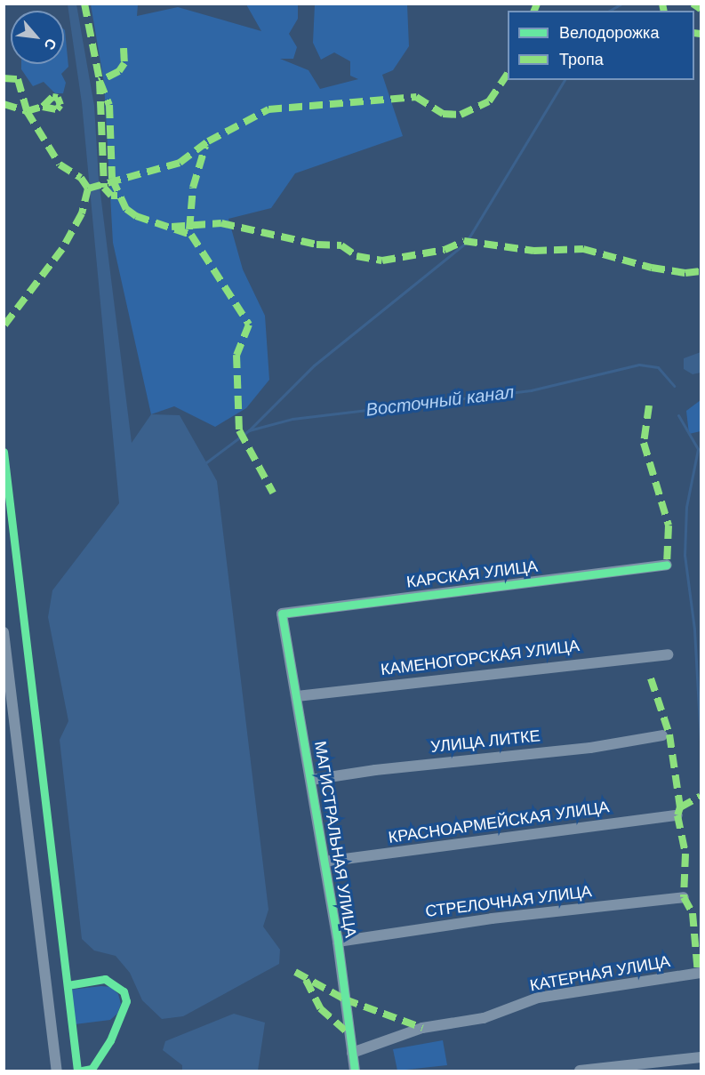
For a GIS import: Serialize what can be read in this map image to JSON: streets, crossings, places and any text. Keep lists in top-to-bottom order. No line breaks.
{"streets":{"street":["КАРСКАЯ УЛИЦА","КАМЕНОГОРСКАЯ УЛИЦА","УЛИЦА ЛИТКЕ","КРАСНОАРМЕЙСКАЯ УЛИЦА","МАГИСТРАЛЬНАЯ УЛИЦА","СТРЕЛОЧНАЯ УЛИЦА","КАТЕРНАЯ УЛИЦА"]},"crossings":[["КАРСКАЯ УЛИЦА","МАГИСТРАЛЬНАЯ УЛИЦА"],["КАМЕНОГОРСКАЯ УЛИЦА","МАГИСТРАЛЬНАЯ УЛИЦА"],["УЛИЦА ЛИТКЕ","МАГИСТРАЛЬНАЯ УЛИЦА"],["КРАСНОАРМЕЙСКАЯ УЛИЦА","МАГИСТРАЛЬНАЯ УЛИЦА"],["МАГИСТРАЛЬНАЯ УЛИЦА","СТРЕЛОЧНАЯ УЛИЦА"],["МАГИСТРАЛЬНАЯ УЛИЦА","КАТЕРНАЯ УЛИЦА"]],"water":["Восточный канал"],"legend":["Велодорожка","Тропа"],"north":"bottom right"}
